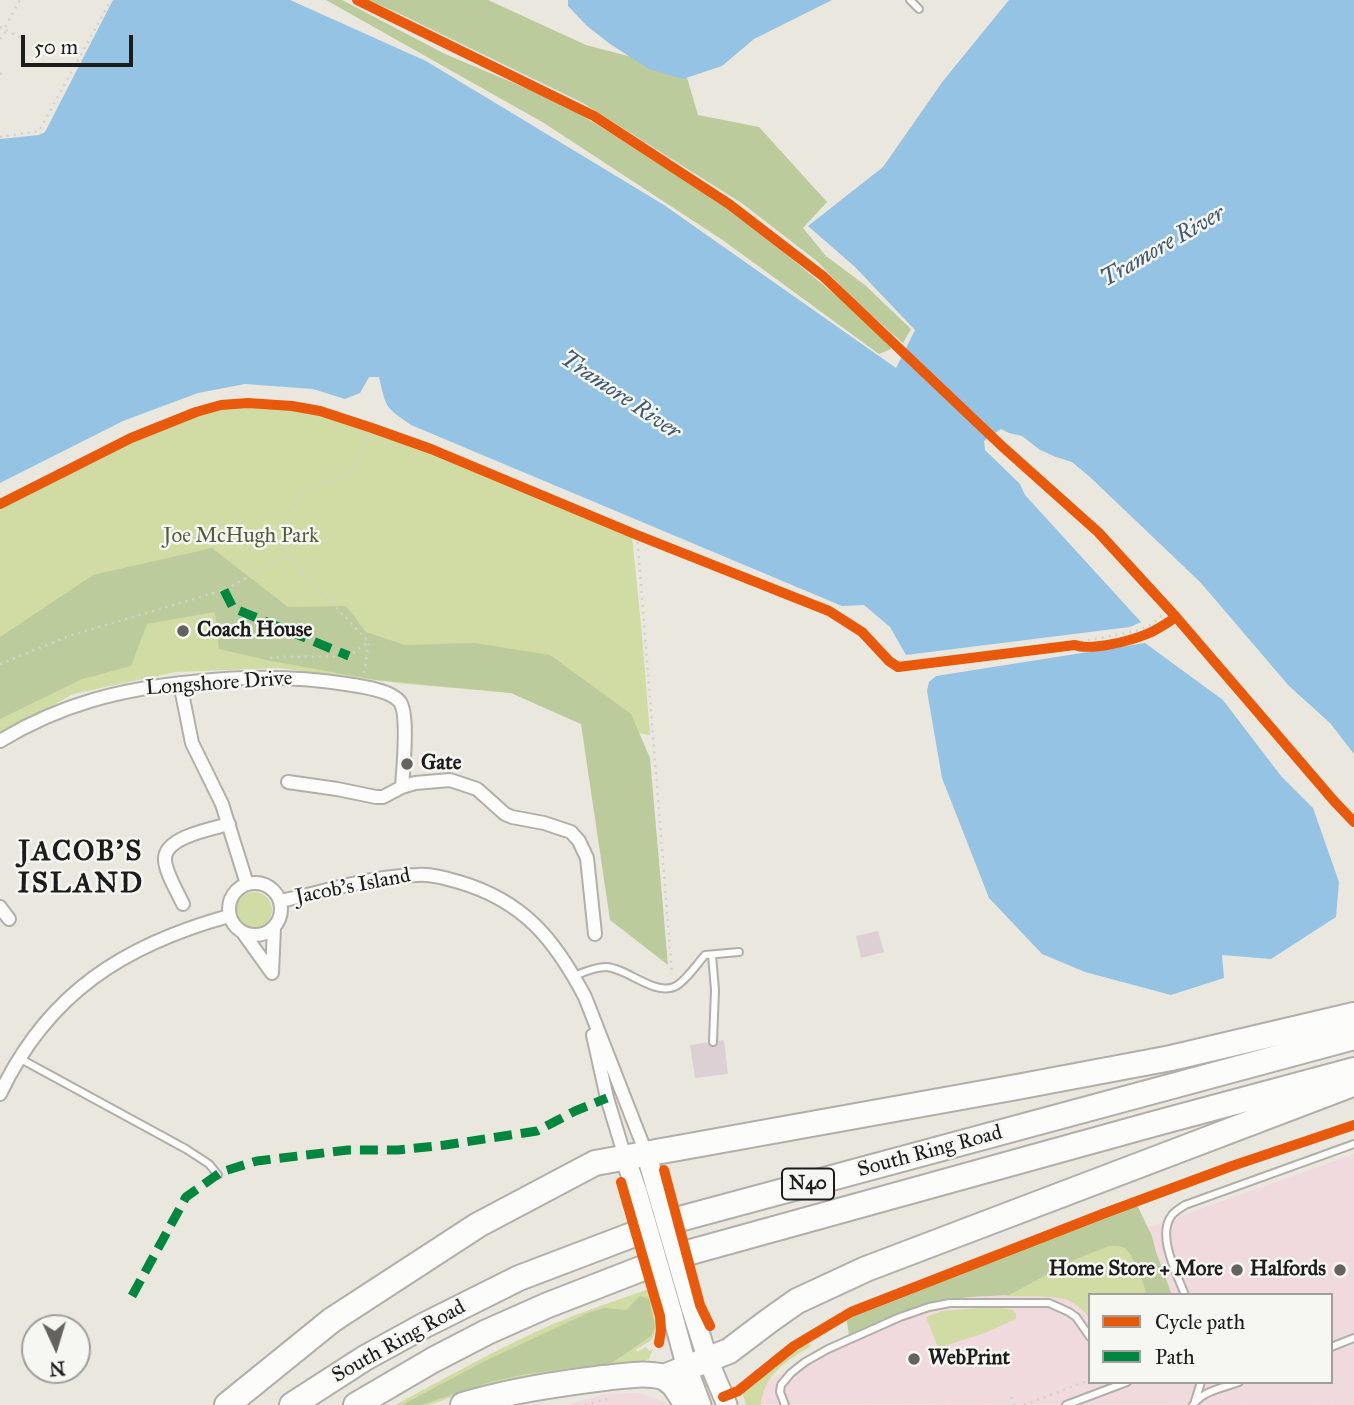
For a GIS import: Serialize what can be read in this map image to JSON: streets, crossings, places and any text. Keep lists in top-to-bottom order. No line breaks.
{"streets":{"highway":["South Ring Road","N40"],"street":["Longshore Drive","Jacob's Island"]},"districts":["JACOB'S ISLAND"],"water":["Tramore River"],"parks":["Joe McHugh Park"],"places":["Coach House","Gate","Home Store + More","Halfords","WebPrint"],"legend":["Cycle path","Path"],"scale_bar":"50 m","north":"bottom"}
